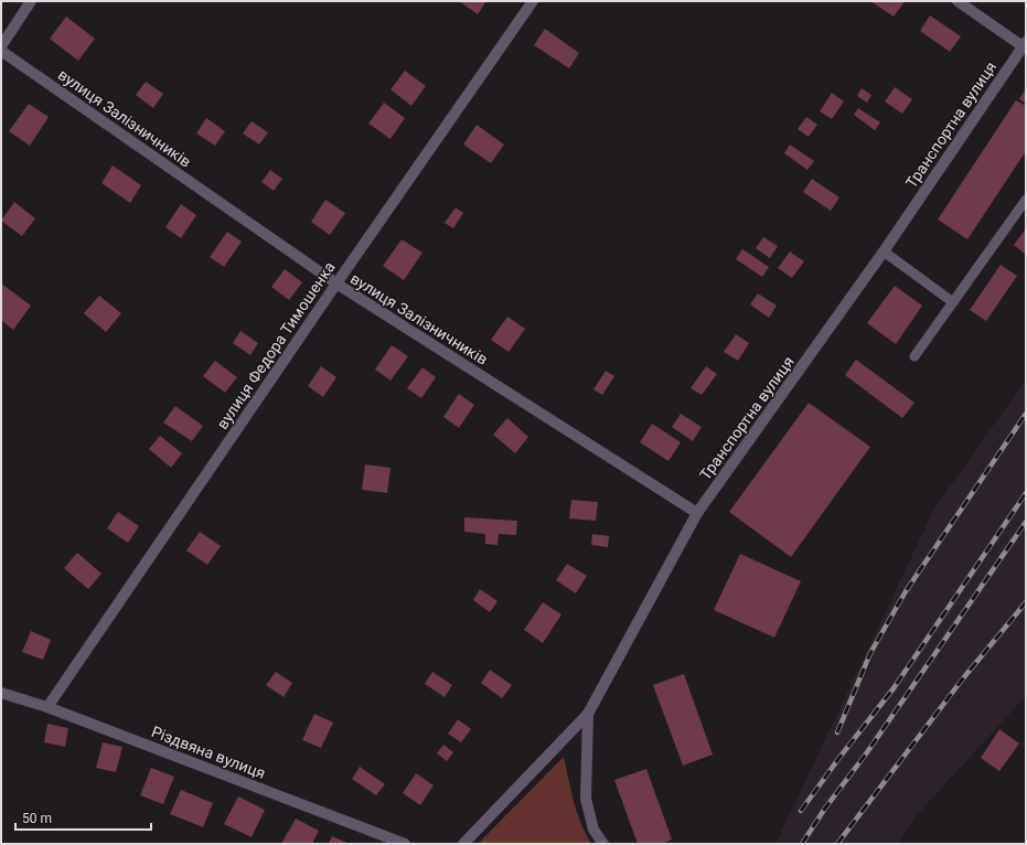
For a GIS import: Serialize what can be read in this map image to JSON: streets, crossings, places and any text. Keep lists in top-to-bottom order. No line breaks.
{"streets":{"street":["вулиця Залізничників","Транспортна вулиця","вулиця Федора Тимошенка","Різдвяна вулиця"]},"crossings":[["вулиця Залізничників","Транспортна вулиця"],["вулиця Залізничників","вулиця Федора Тимошенка"],["вулиця Федора Тимошенка","Різдвяна вулиця"]],"scale_bar":"50 m"}
